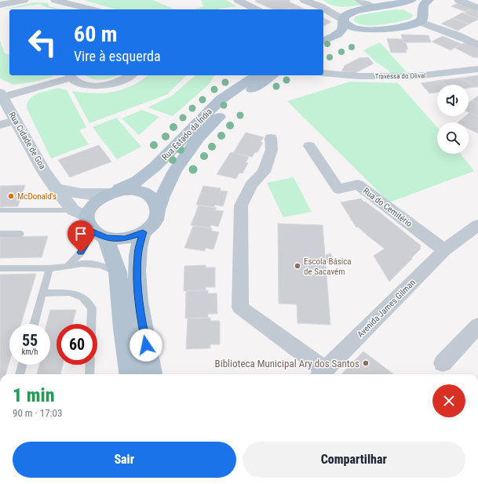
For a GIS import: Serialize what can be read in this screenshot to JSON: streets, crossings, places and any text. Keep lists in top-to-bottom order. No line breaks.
{"streets":{"main road":["Rua Estado da Índia"],"street":["Travessa do Olival","Rua Cidade de Goa","Rua do Cemitério","Avenida James Gilman"]},"crossings":[["Rua Estado da Índia","Rua Cidade de Goa"],["Rua do Cemitério","Avenida James Gilman"]],"places":["McDonald's","Escola Básica de Sacavém","Biblioteca Municipal Ary dos Santos"],"page":{"turn":["60 m","Vire à esquerda"],"speed":"55 km/h","limit":"60","heading":["1 min","90 m · 17:03"],"buttons":["Sair","Compartilhar"]}}
